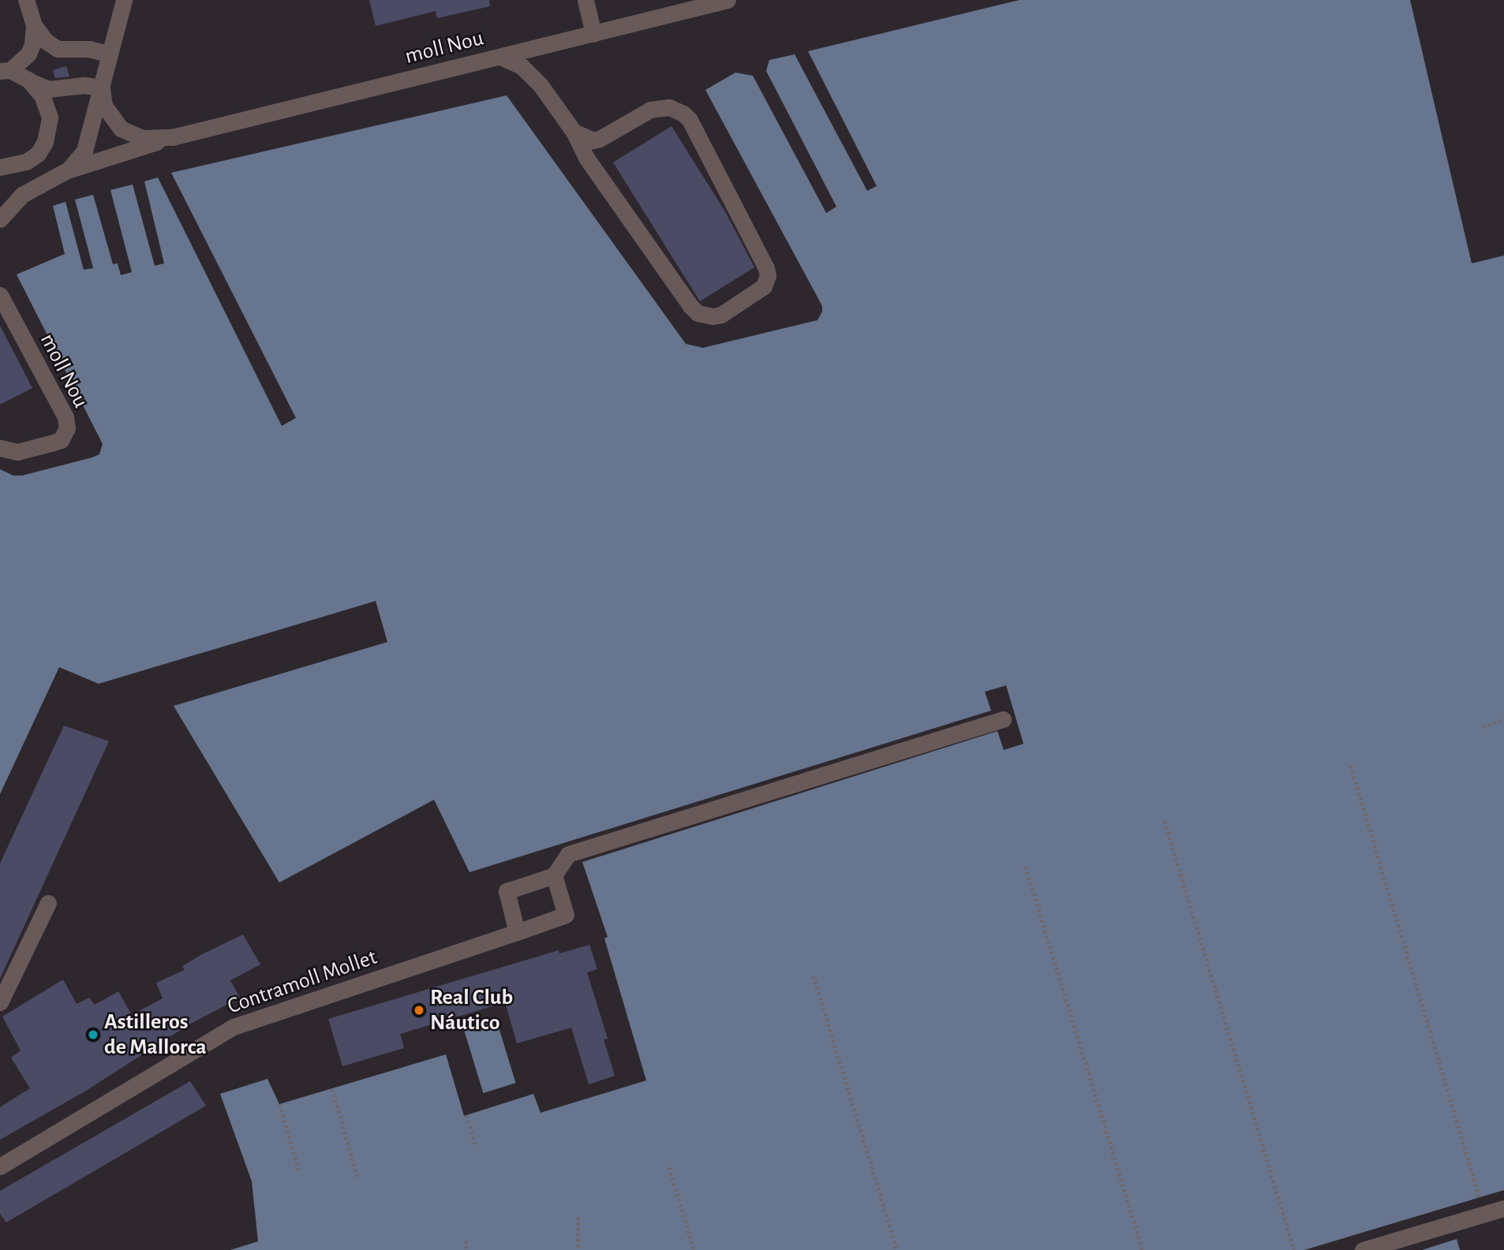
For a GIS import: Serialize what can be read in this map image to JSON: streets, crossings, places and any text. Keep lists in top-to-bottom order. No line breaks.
{"streets":{"street":["moll Nou","Contramoll Mollet"]},"places":["Real Club Náutico","Astilleros de Mallorca"]}
